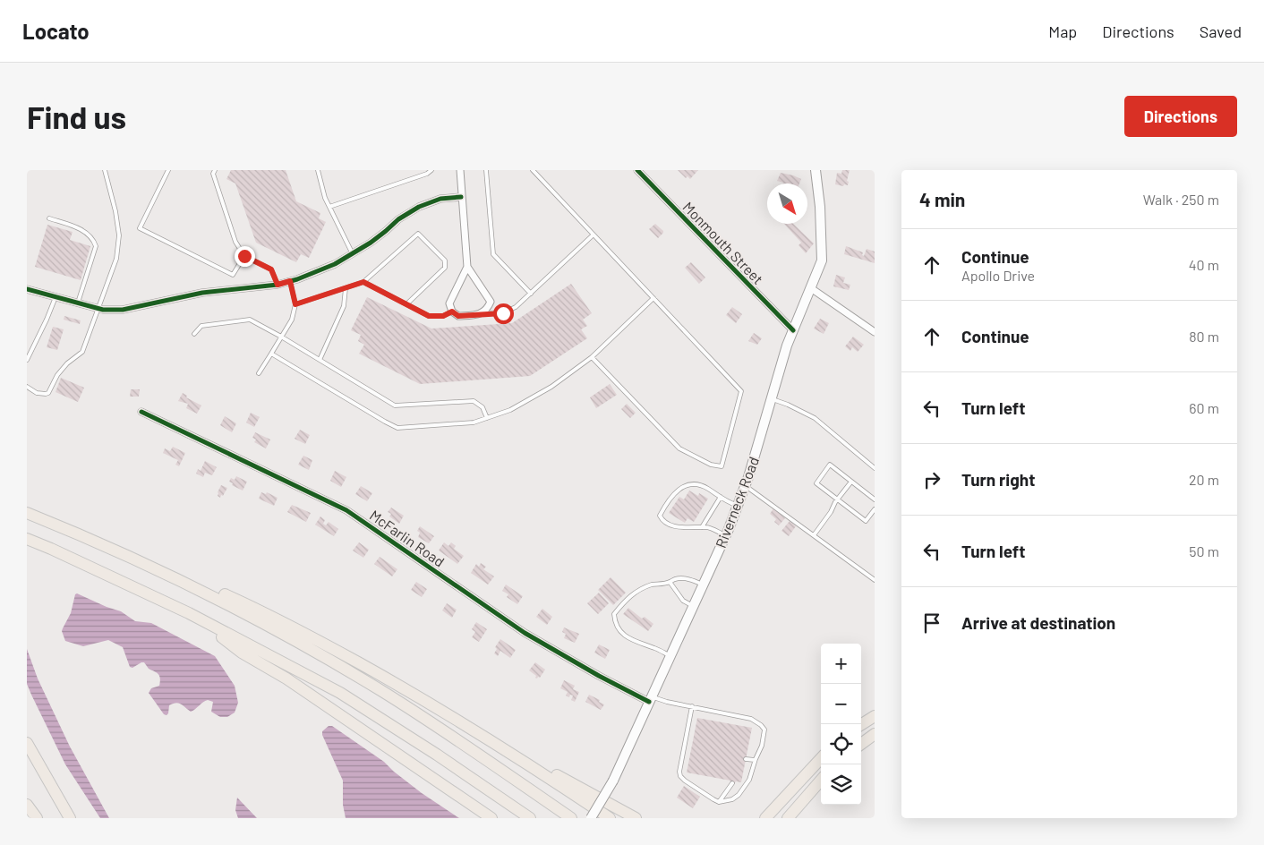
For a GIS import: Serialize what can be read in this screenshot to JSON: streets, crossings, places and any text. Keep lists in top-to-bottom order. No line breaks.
{"streets":{"main road":["Riverneck Road"],"street":["Monmouth Street","McFarlin Road"]},"crossings":[["Monmouth Street","Riverneck Road"],["Riverneck Road","McFarlin Road"]],"north":"bottom right","page":{"header":"Locato","nav":["Map","Directions","Saved"],"buttons":"Directions","title":"Find us","heading":["4 min","Walk · 250 m"],"list":[["Continue","Apollo Drive","40 m"],["Continue","80 m"],["Turn left","60 m"],["Turn right","20 m"],["Turn left","50 m"],"Arrive at destination"],"map_buttons":["+","−"]}}
